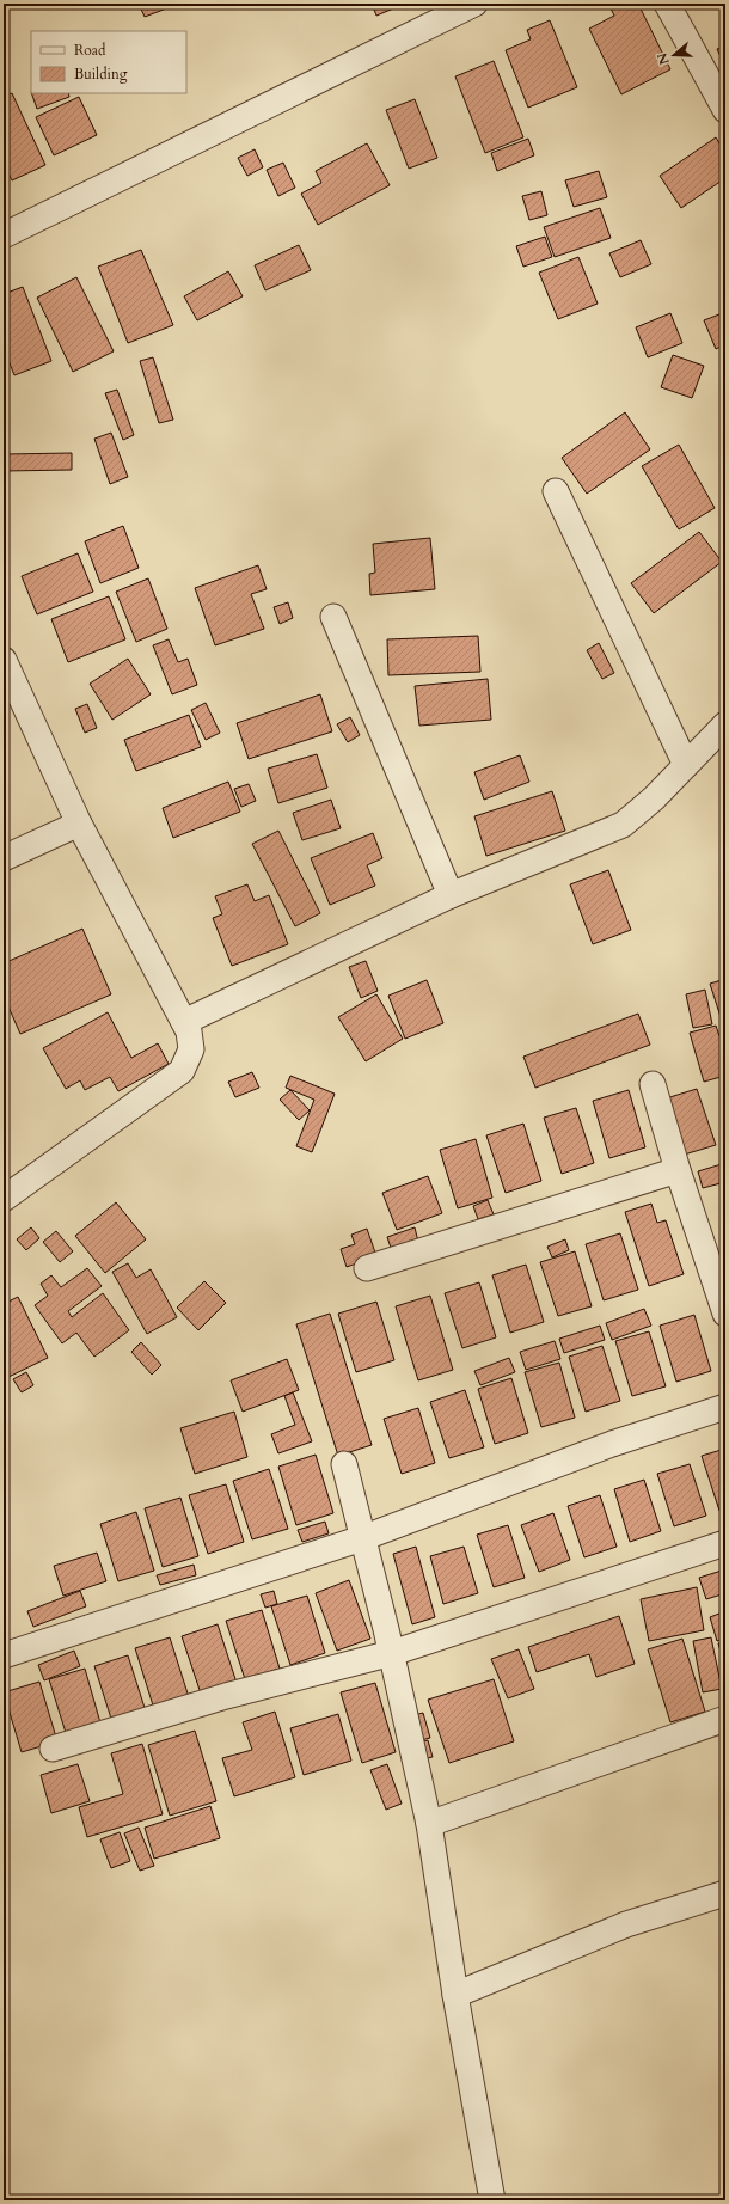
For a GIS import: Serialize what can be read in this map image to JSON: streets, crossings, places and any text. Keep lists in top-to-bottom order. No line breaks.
{"legend":["Road","Building"],"north":"left"}
